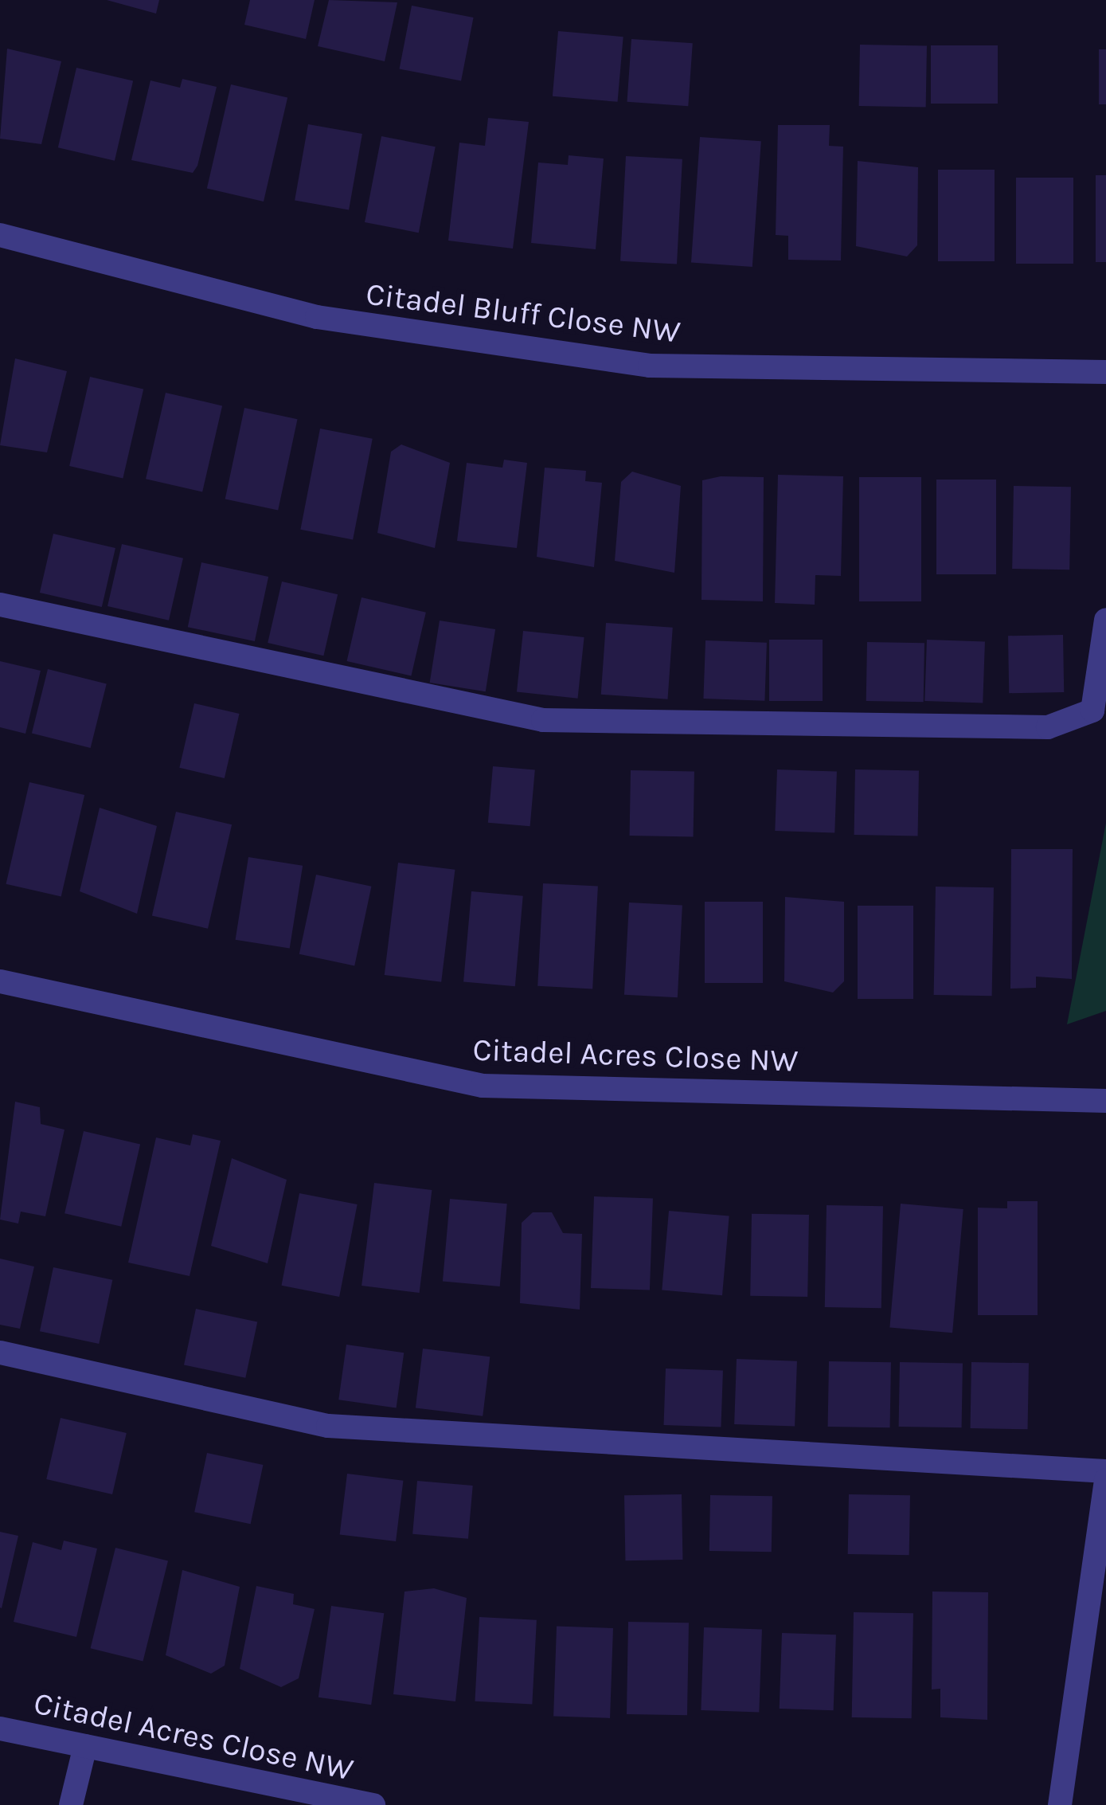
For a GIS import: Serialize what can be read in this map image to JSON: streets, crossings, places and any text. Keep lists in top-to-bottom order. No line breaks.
{"streets":{"street":["Citadel Bluff Close NW","Citadel Acres Close NW"]}}
